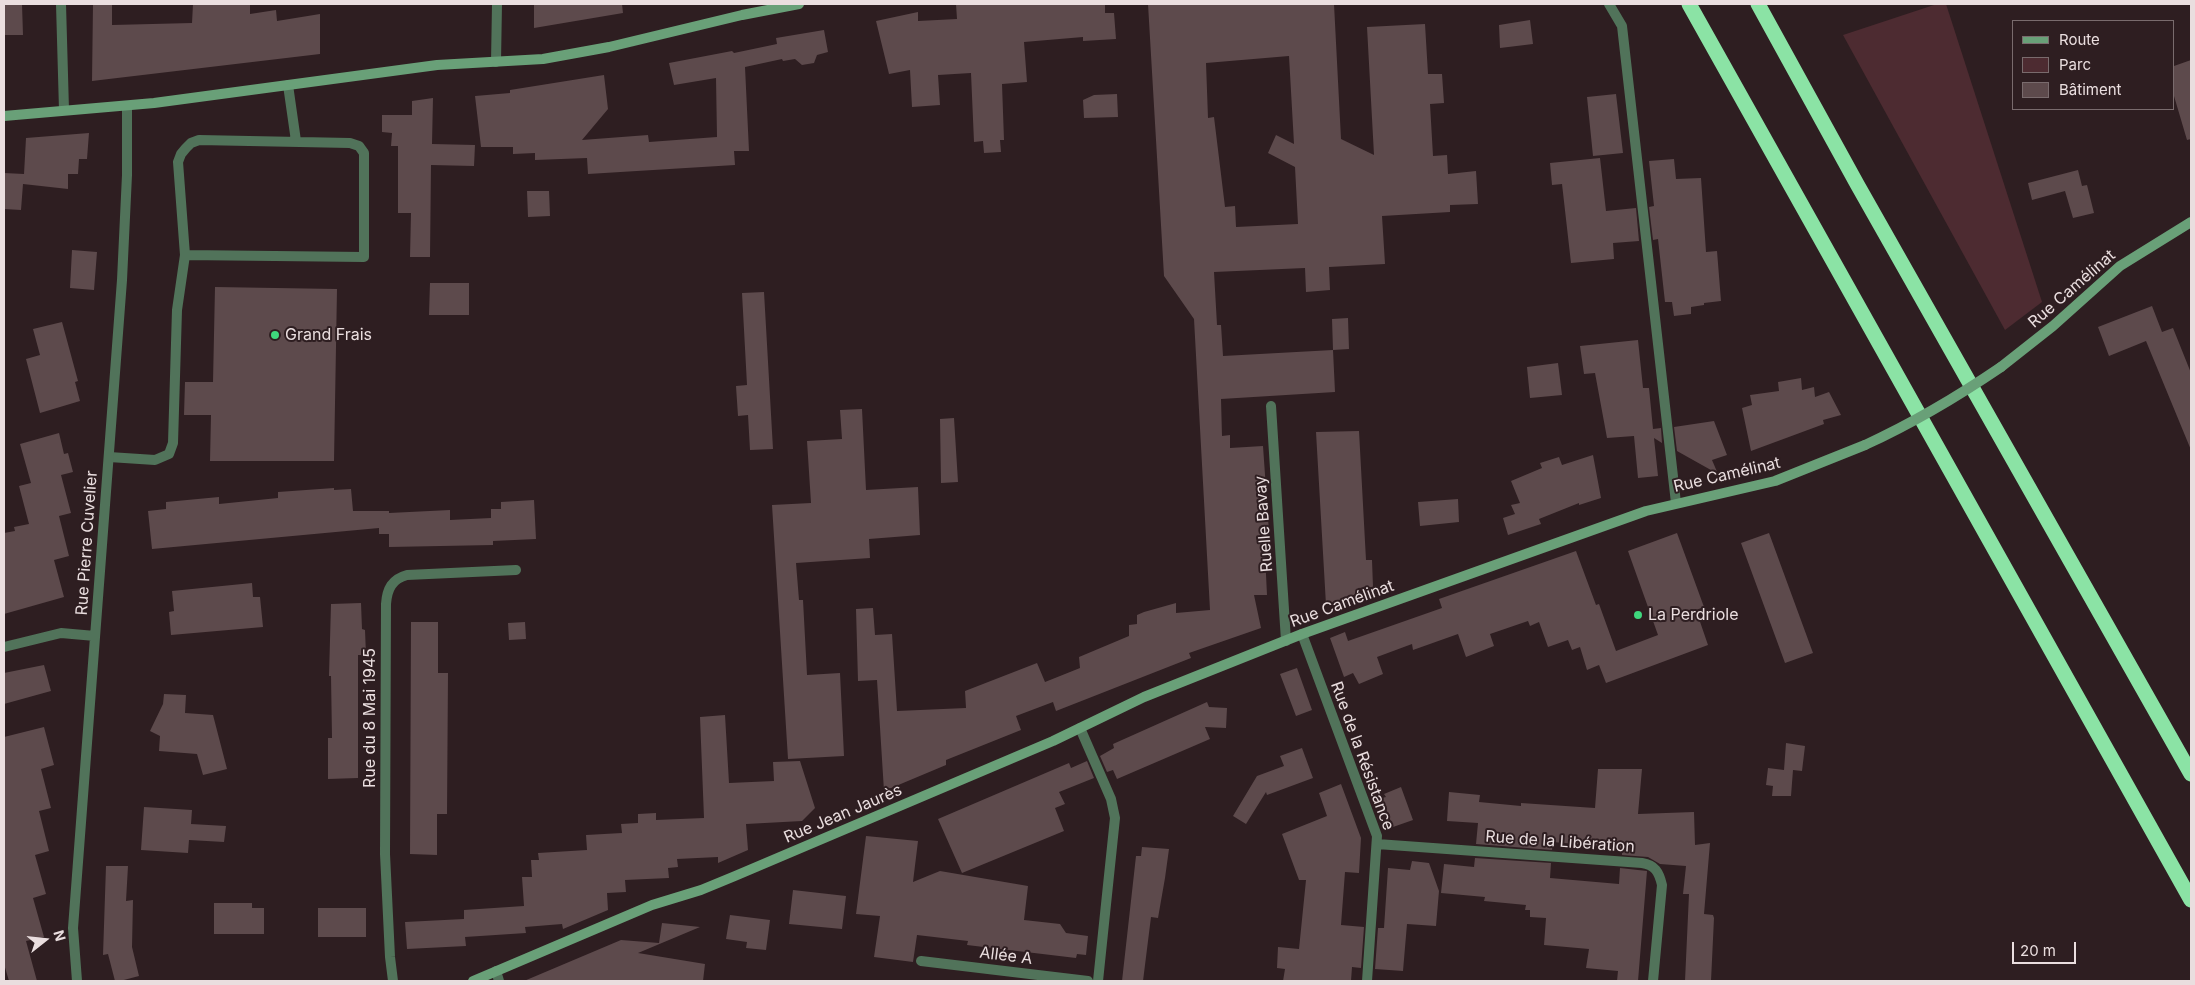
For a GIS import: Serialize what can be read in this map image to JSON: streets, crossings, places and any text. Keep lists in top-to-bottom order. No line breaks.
{"streets":{"street":["Rue Camélinat","Ruelle Bavay","Rue Pierre Cuvelier","Rue du 8 Mai 1945","Rue de la Résistance","Rue Jean Jaurès","Rue de la Libération","Allée A"]},"crossings":[["Rue Camélinat","Ruelle Bavay"],["Rue Camélinat","Rue de la Résistance"],["Rue Camélinat","Rue Jean Jaurès"],["Rue de la Résistance","Rue de la Libération"]],"places":["Grand Frais","La Perdriole"],"legend":["Route","Parc","Bâtiment"],"scale_bar":"20 m","north":"right"}
